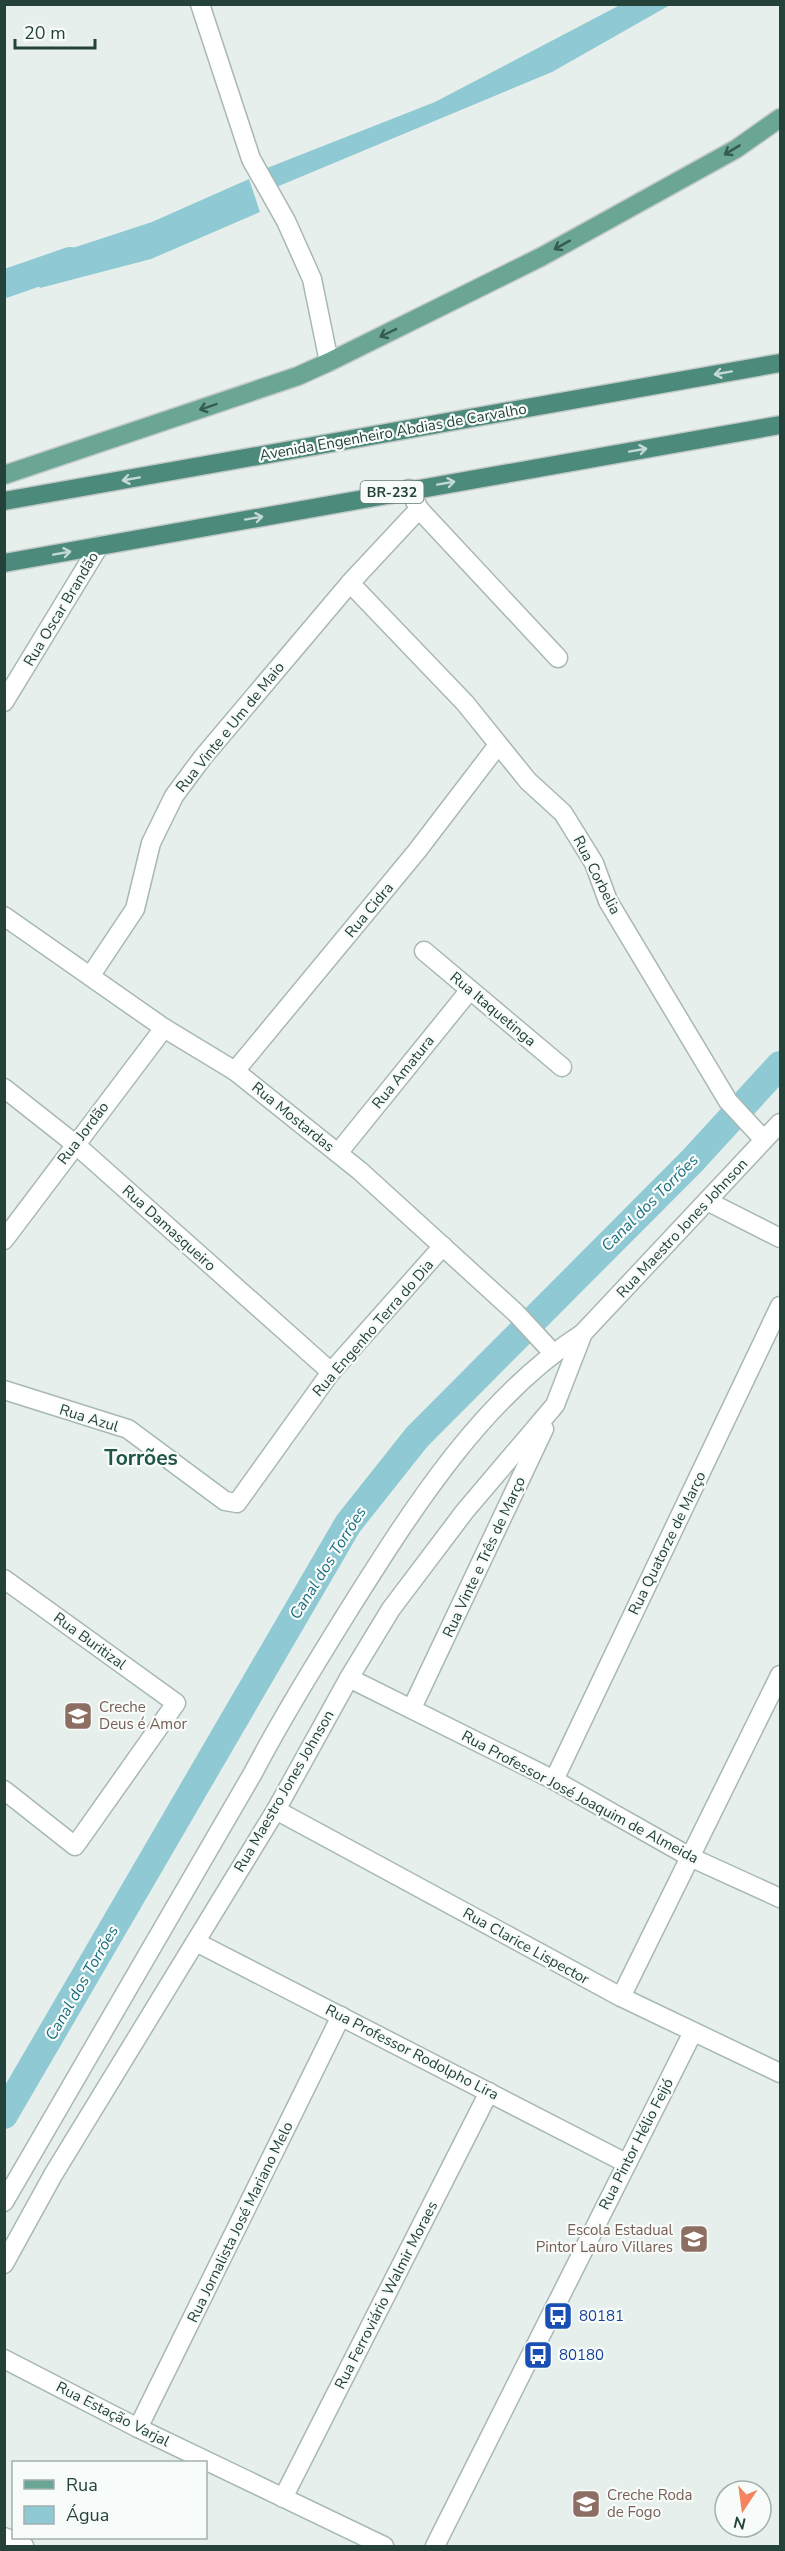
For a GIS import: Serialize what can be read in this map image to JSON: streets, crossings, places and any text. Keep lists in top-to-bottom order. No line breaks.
{"streets":{"highway":["Avenida Engenheiro Abdias de Carvalho","BR-232"],"street":["Rua Oscar Brandão","Rua Vinte e Um de Maio","Rua Corbelia","Rua Cidra","Rua Itaquetinga","Rua Amatura","Rua Mostardas","Rua Jordão","Rua Damasqueiro","Rua Maestro Jones Johnson","Rua Engenho Terra do Dia","Rua Azul","Rua Quatorze de Março","Rua Vinte e Três de Março","Rua Buritizal","Rua Professor José Joaquim de Almeida","Rua Clarice Lispector","Rua Professor Rodolpho Lira","Rua Pintor Hélio Feijó","Rua Jornalista José Mariano Melo","Rua Ferroviário Walmir Moraes","Rua Estação Varjal"]},"crossings":[["BR-232","Rua Oscar Brandão"],["Rua Vinte e Um de Maio","Rua Corbelia"],["Rua Vinte e Um de Maio","Rua Mostardas"],["Rua Corbelia","Rua Cidra"],["Rua Corbelia","Rua Maestro Jones Johnson"],["Rua Cidra","Rua Mostardas"],["Rua Itaquetinga","Rua Amatura"],["Rua Amatura","Rua Mostardas"],["Rua Mostardas","Rua Jordão"],["Rua Mostardas","Rua Maestro Jones Johnson"],["Rua Mostardas","Rua Engenho Terra do Dia"],["Rua Jordão","Rua Damasqueiro"],["Rua Damasqueiro","Rua Engenho Terra do Dia"],["Rua Maestro Jones Johnson","Rua Vinte e Três de Março"],["Rua Maestro Jones Johnson","Rua Professor José Joaquim de Almeida"],["Rua Maestro Jones Johnson","Rua Clarice Lispector"],["Rua Maestro Jones Johnson","Rua Professor Rodolpho Lira"],["Rua Engenho Terra do Dia","Rua Azul"],["Rua Quatorze de Março","Rua Professor José Joaquim de Almeida"],["Rua Vinte e Três de Março","Rua Professor José Joaquim de Almeida"],["Rua Clarice Lispector","Rua Pintor Hélio Feijó"],["Rua Professor Rodolpho Lira","Rua Pintor Hélio Feijó"],["Rua Professor Rodolpho Lira","Rua Jornalista José Mariano Melo"],["Rua Professor Rodolpho Lira","Rua Ferroviário Walmir Moraes"],["Rua Jornalista José Mariano Melo","Rua Estação Varjal"],["Rua Ferroviário Walmir Moraes","Rua Estação Varjal"]],"districts":["Torrões"],"water":["Canal dos Torrões"],"places":{"school or university":["Creche Deus é Amor","Escola Estadual Pintor Lauro Villares","Creche Roda de Fogo"],"bus stop":["80181","80180"]},"legend":["Rua","Água"],"scale_bar":"20 m","north":"bottom"}
